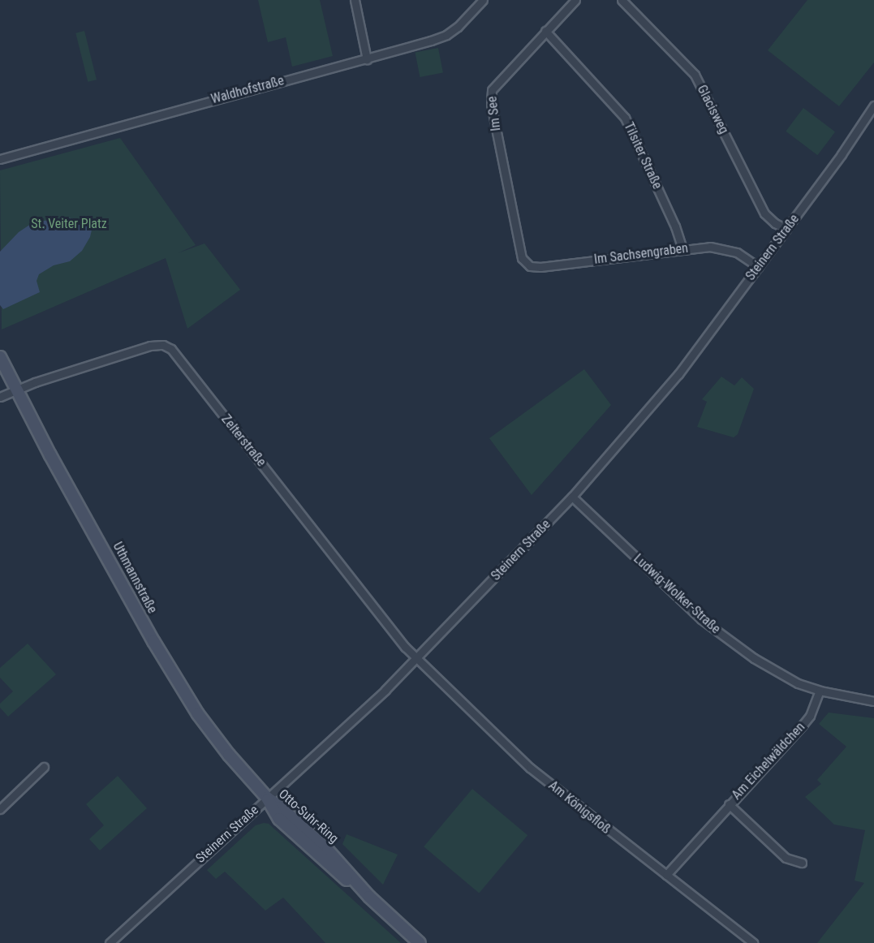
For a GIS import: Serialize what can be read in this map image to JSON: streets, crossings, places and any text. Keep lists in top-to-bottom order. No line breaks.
{"streets":{"street":["Waldhofstraße","Glacisweg","Im See","Tilsiter Straße","Steinern Straße","Im Sachsengraben","Zelterstraße","Uthmannstraße","Ludwig-Wolker-Straße","Am Eichelwäldchen","Am Königsfloß","Otto-Suhr-Ring"]},"crossings":[["Glacisweg","Steinern Straße"],["Im See","Tilsiter Straße"],["Im See","Im Sachsengraben"],["Tilsiter Straße","Im Sachsengraben"],["Steinern Straße","Im Sachsengraben"],["Steinern Straße","Zelterstraße"],["Steinern Straße","Uthmannstraße"],["Steinern Straße","Ludwig-Wolker-Straße"],["Steinern Straße","Am Königsfloß"],["Steinern Straße","Otto-Suhr-Ring"],["Zelterstraße","Uthmannstraße"],["Zelterstraße","Am Königsfloß"],["Uthmannstraße","Otto-Suhr-Ring"],["Ludwig-Wolker-Straße","Am Eichelwäldchen"],["Am Eichelwäldchen","Am Königsfloß"]],"parks":["St. Veiter Platz"]}
